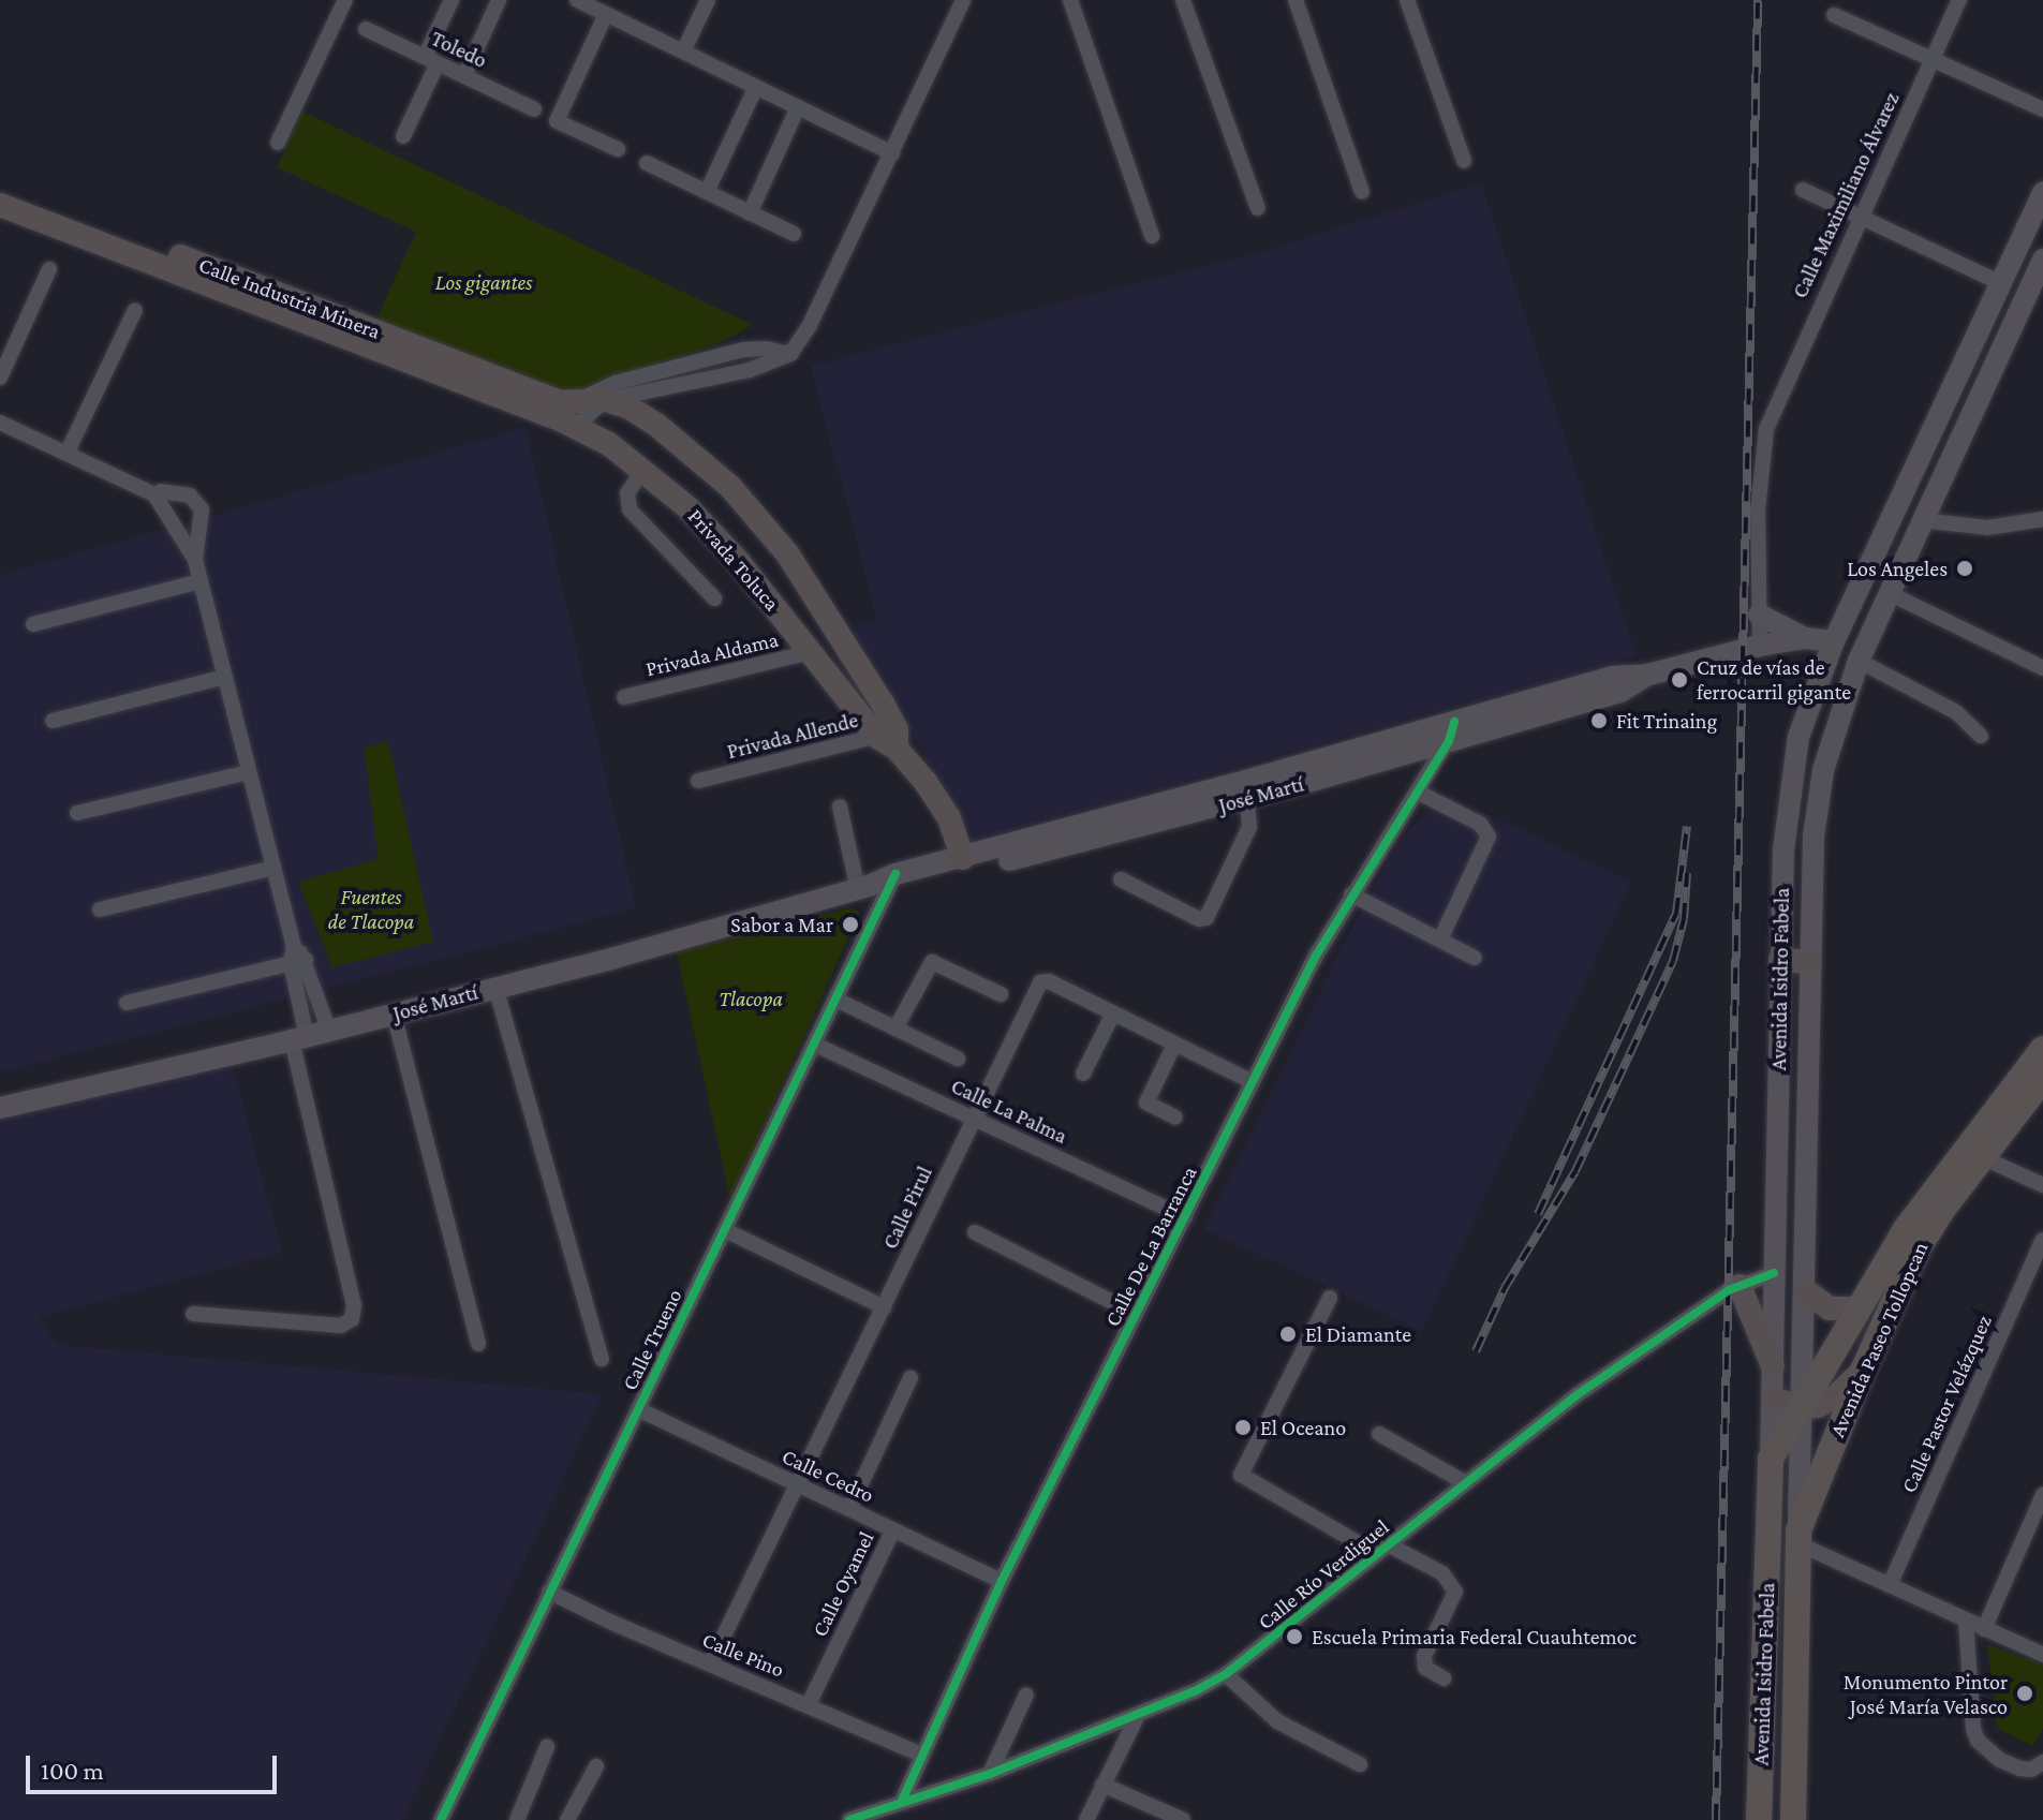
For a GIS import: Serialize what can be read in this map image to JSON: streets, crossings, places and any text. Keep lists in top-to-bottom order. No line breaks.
{"streets":{"highway":["Avenida Isidro Fabela","Avenida Paseo Tollopcan"],"main road":["Calle Industria Minera","Privada Toluca","José Martí"],"street":["Toledo","Calle Maximiliano Álvarez","Privada Aldama","Privada Allende","Calle La Palma","Calle Pirul","Calle De La Barranca","Calle Trueno","Calle Pastor Velázquez","Calle Cedro","Calle Río Verdiguel","Calle Oyamel","Calle Pino"]},"crossings":[["Calle Maximiliano Álvarez","José Martí"],["Calle Industria Minera","Privada Toluca"],["Privada Toluca","Privada Aldama"],["Privada Toluca","Privada Allende"],["Privada Toluca","José Martí"],["José Martí","Avenida Isidro Fabela"],["José Martí","Calle De La Barranca"],["José Martí","Calle Trueno"],["Avenida Isidro Fabela","Avenida Paseo Tollopcan"],["Avenida Isidro Fabela","Calle Río Verdiguel"],["Calle La Palma","Calle Pirul"],["Calle La Palma","Calle De La Barranca"],["Calle La Palma","Calle Trueno"],["Calle Pirul","Calle De La Barranca"],["Calle Pirul","Calle Cedro"],["Calle Pirul","Calle Pino"],["Calle De La Barranca","Calle Cedro"],["Calle De La Barranca","Calle Río Verdiguel"],["Calle De La Barranca","Calle Pino"],["Calle Trueno","Calle Cedro"],["Calle Trueno","Calle Pino"],["Calle Cedro","Calle Oyamel"],["Calle Oyamel","Calle Pino"]],"parks":["Los gigantes","Fuentes de Tlacopa","Tlacopa"],"places":["Los Angeles","Cruz de vías de ferrocarril gigante","Fit Trinaing","Sabor a Mar","El Diamante","El Oceano","Escuela Primaria Federal Cuauhtemoc","Monumento Pintor José María Velasco"],"scale_bar":"100 m"}
